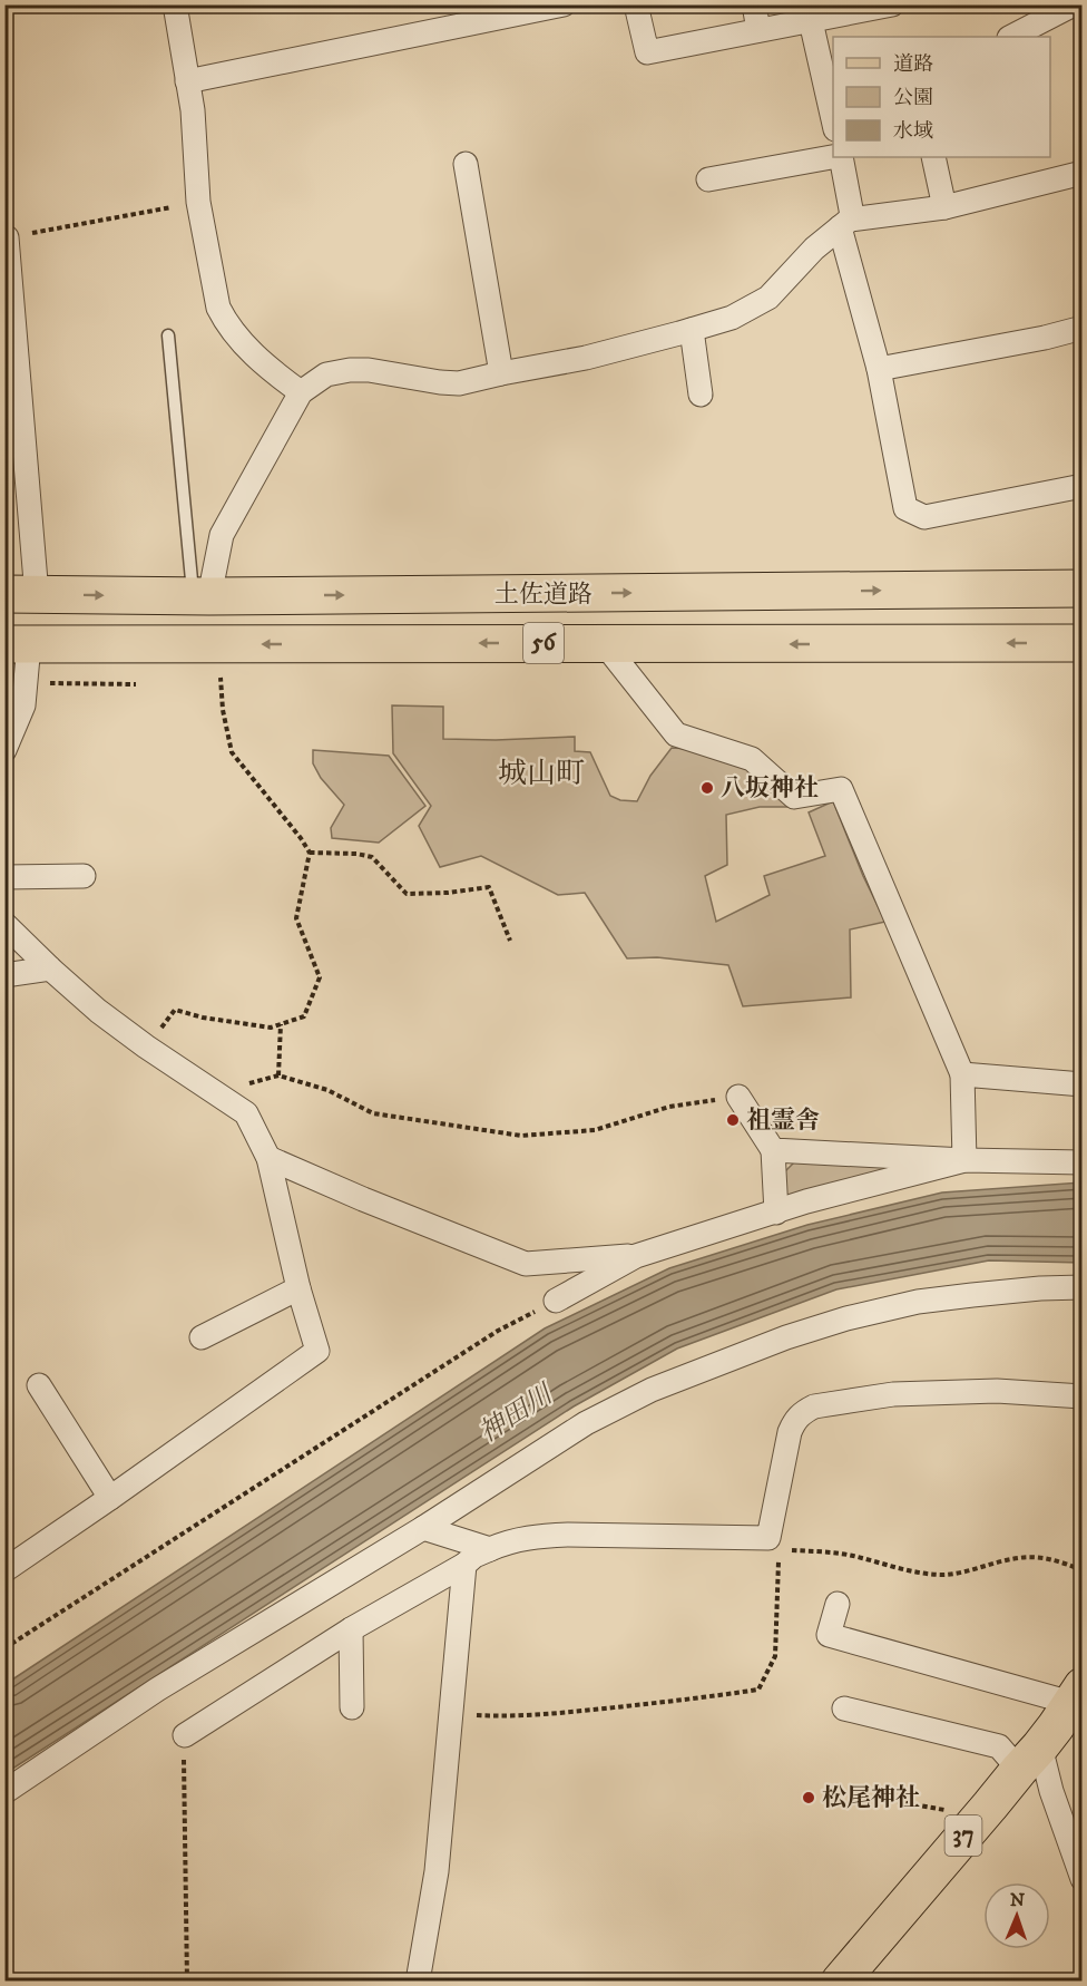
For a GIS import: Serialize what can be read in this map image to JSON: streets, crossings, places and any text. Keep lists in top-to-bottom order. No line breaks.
{"streets":{"main road":["土佐道路","56","37"]},"districts":["城山町"],"water":["神田川"],"places":["八坂神社","祖霊舎","松尾神社"],"legend":["道路","公園","水域"],"north":"top"}
